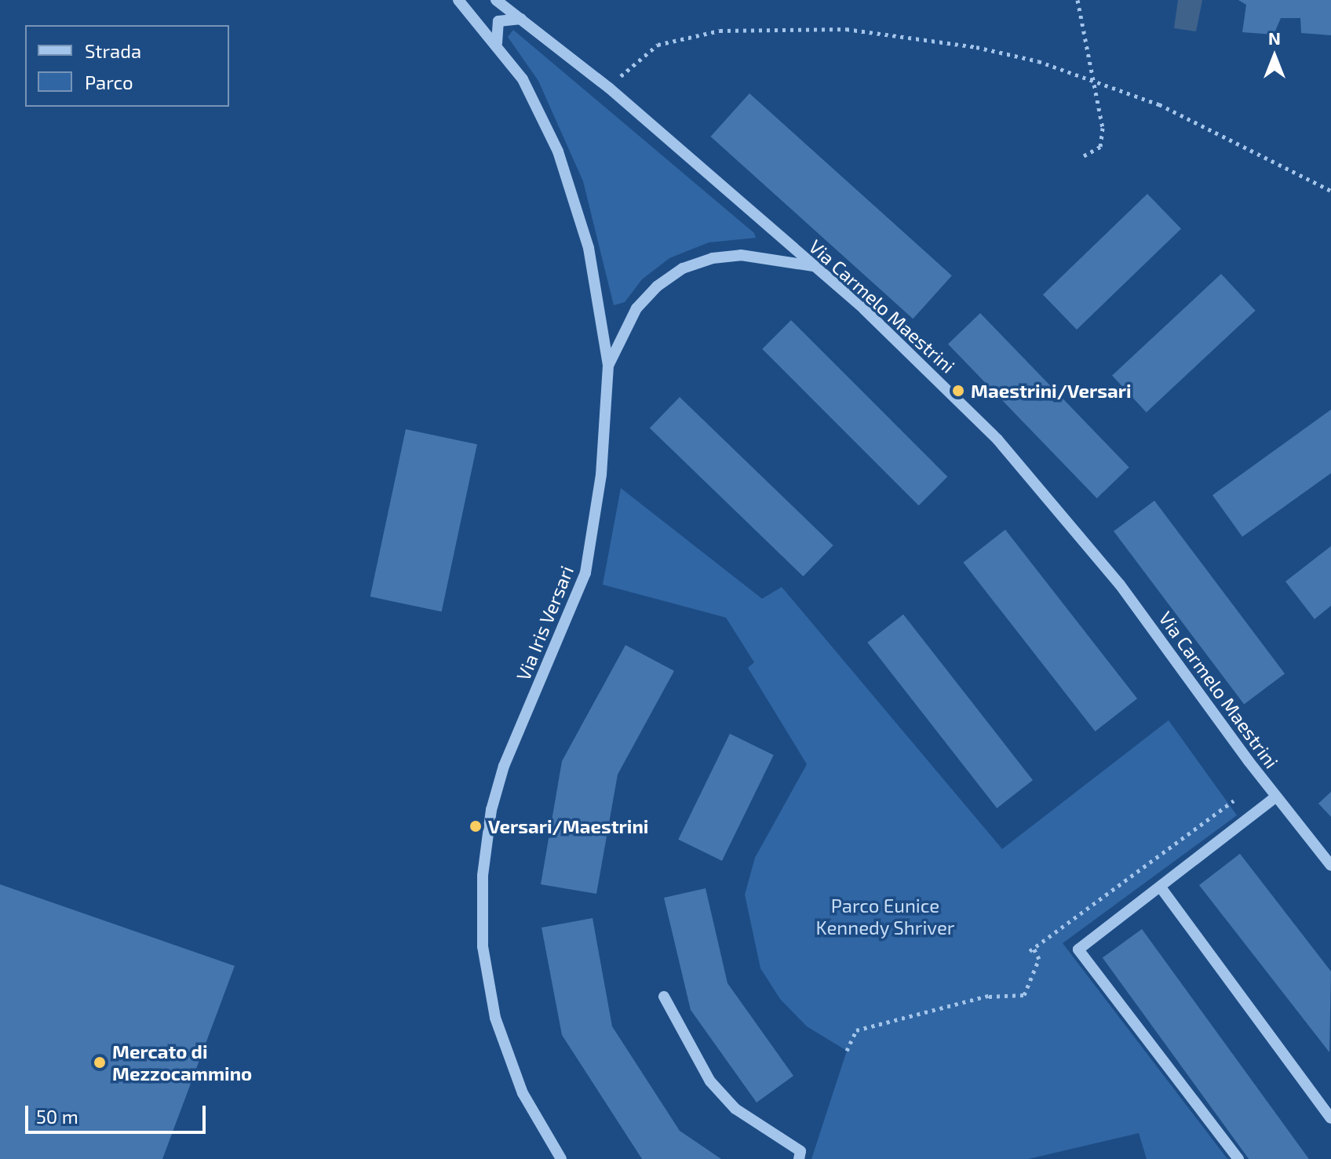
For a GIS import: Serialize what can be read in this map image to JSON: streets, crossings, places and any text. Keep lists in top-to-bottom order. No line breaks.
{"streets":{"street":["Via Carmelo Maestrini","Via Iris Versari"]},"parks":["Parco Eunice Kennedy Shriver"],"places":["Maestrini/Versari","Versari/Maestrini","Mercato di Mezzocammino"],"legend":["Strada","Parco"],"scale_bar":"50 m","north":"top"}
